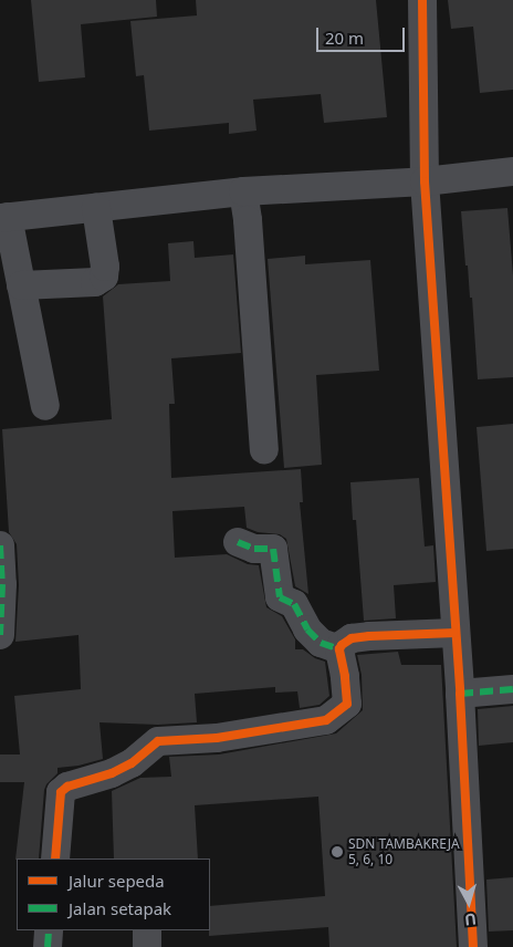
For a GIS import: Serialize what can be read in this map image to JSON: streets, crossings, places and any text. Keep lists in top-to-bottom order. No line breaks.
{"places":["SDN TAMBAKREJA 5, 6, 10"],"legend":["Jalur sepeda","Jalan setapak"],"scale_bar":"20 m","north":"bottom"}
